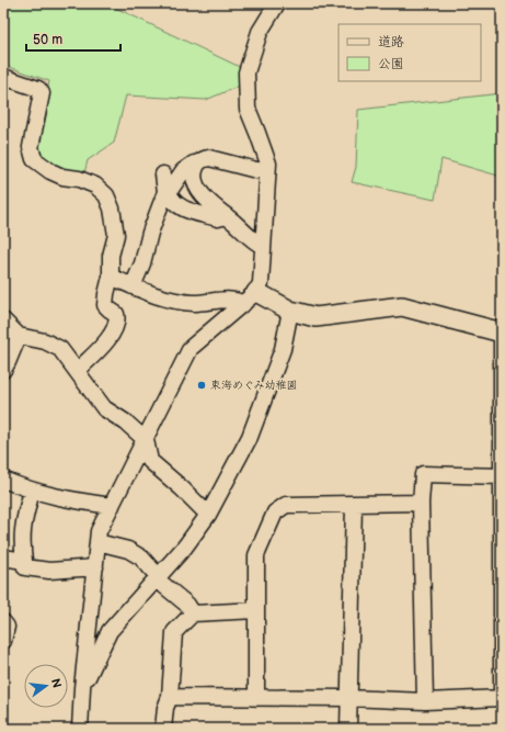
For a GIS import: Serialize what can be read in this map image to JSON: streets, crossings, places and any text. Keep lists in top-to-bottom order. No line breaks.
{"places":["東海めぐみ幼稚園"],"legend":["道路","公園"],"scale_bar":"50 m","north":"right"}
